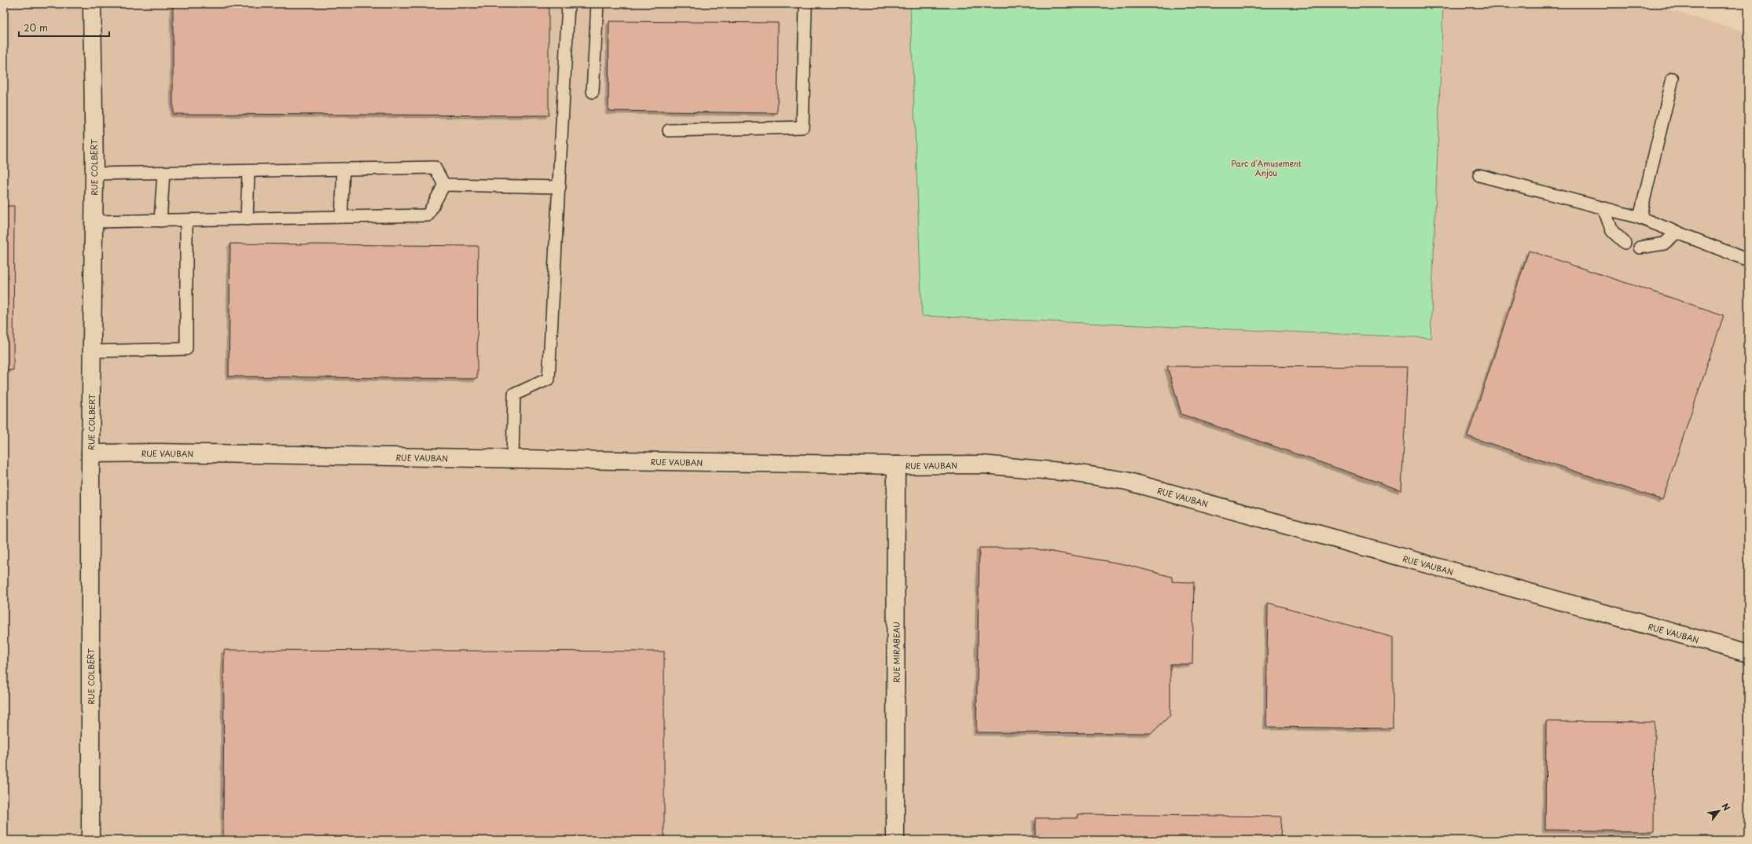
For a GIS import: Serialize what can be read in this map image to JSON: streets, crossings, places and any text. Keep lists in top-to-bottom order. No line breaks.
{"streets":{"street":["RUE COLBERT","RUE VAUBAN","RUE MIRABEAU"]},"crossings":[["RUE COLBERT","RUE VAUBAN"],["RUE VAUBAN","RUE MIRABEAU"]],"parks":["Parc d'Amusement Anjou"],"scale_bar":"20 m","north":"top right"}
